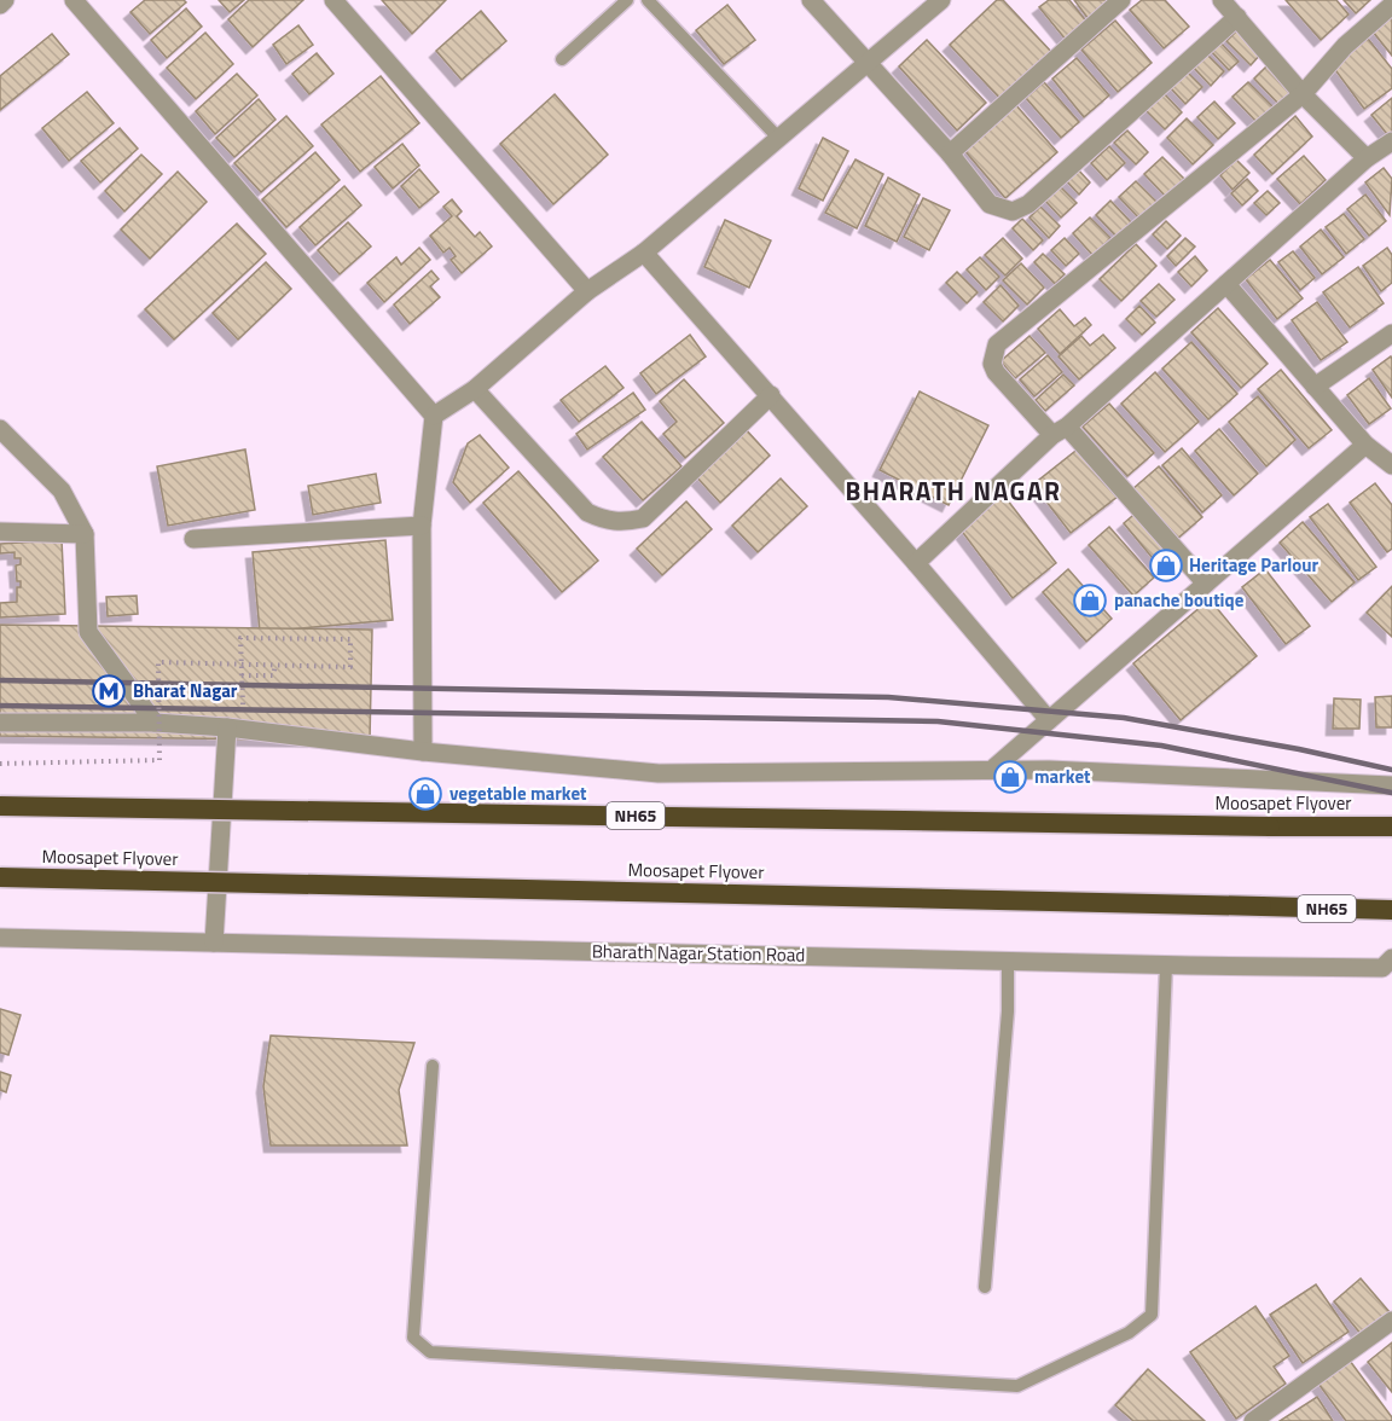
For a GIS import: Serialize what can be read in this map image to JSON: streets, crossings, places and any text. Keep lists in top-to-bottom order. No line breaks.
{"streets":{"highway":["Moosapet Flyover","NH65"],"street":["Bharath Nagar Station Road"]},"districts":["BHARATH NAGAR"],"places":{"shop":["Heritage Parlour","panache boutiqe","market","vegetable market"],"metro station":["Bharat Nagar"]}}
